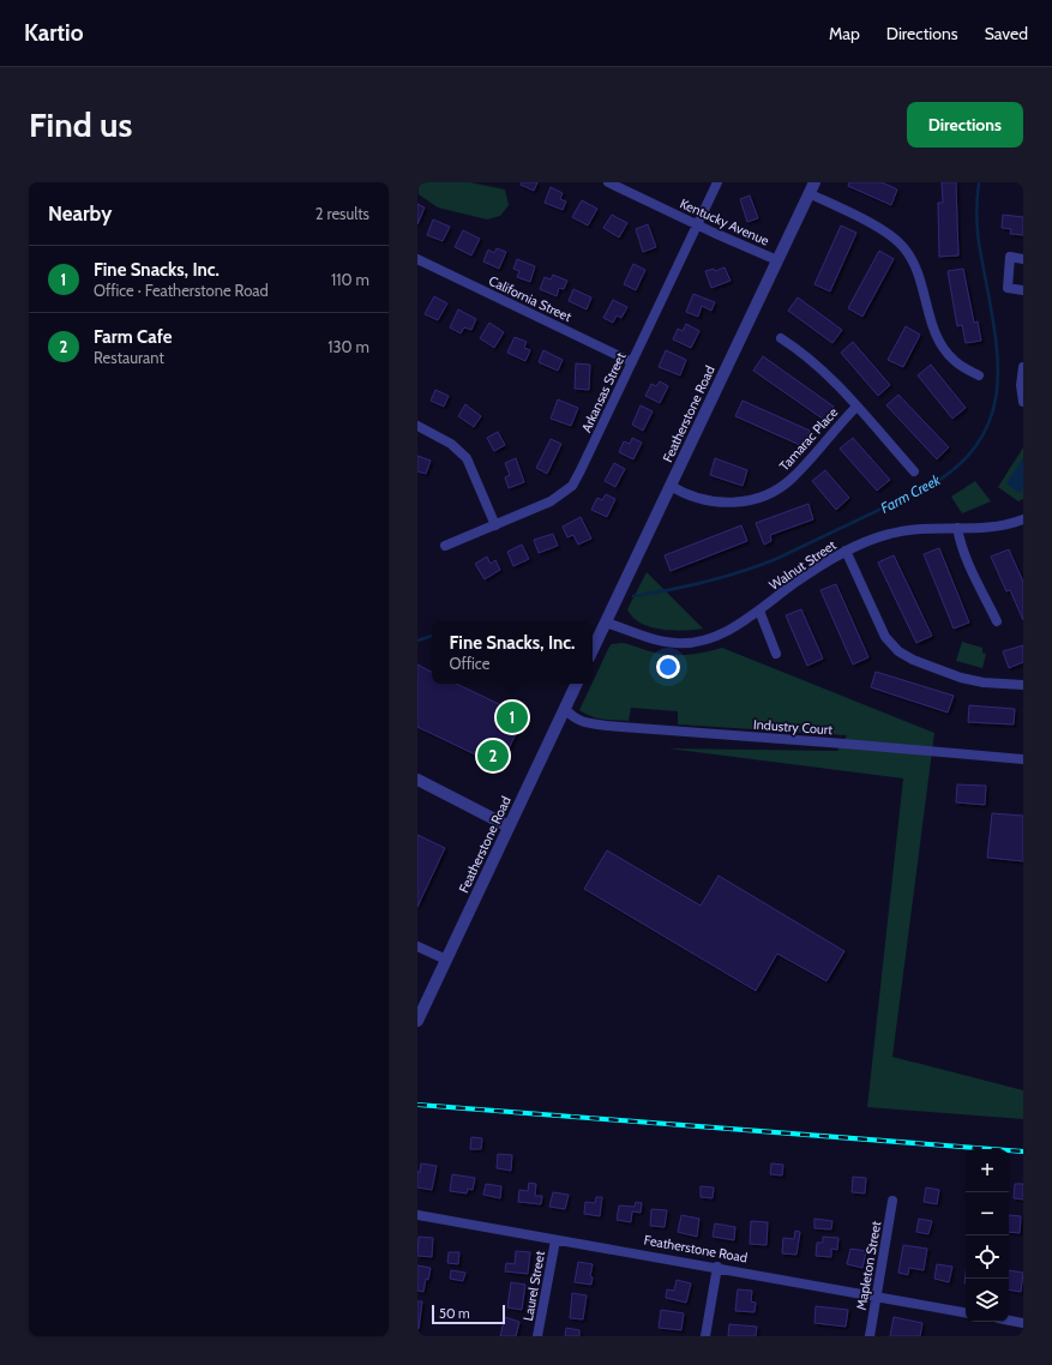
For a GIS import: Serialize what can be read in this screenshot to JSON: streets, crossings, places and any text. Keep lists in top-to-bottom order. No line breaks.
{"streets":{"street":["Kentucky Avenue","California Street","Arkansas Street","Featherstone Road","Tamarac Place","Walnut Street","Industry Court","Mapleton Street","Laurel Street"]},"crossings":[["Kentucky Avenue","Arkansas Street"],["Kentucky Avenue","Featherstone Road"],["California Street","Arkansas Street"],["Featherstone Road","Tamarac Place"],["Featherstone Road","Walnut Street"],["Featherstone Road","Industry Court"],["Featherstone Road","Mapleton Street"],["Featherstone Road","Laurel Street"]],"water":["Farm Creek"],"scale_bar":"50 m","page":{"header":"Kartio","nav":["Map","Directions","Saved"],"buttons":"Directions","title":"Find us","heading":["Nearby","2 results"],"list":[{"mark":"1","name":"Fine Snacks, Inc.","note":"Office · Featherstone Road","value":"110 m"},{"mark":"2","name":"Farm Cafe","note":"Restaurant","value":"130 m"}],"popup":["Fine Snacks, Inc.","Office"],"pins":["1","2"],"map_buttons":["+","−"],"scale":"50 m"}}
